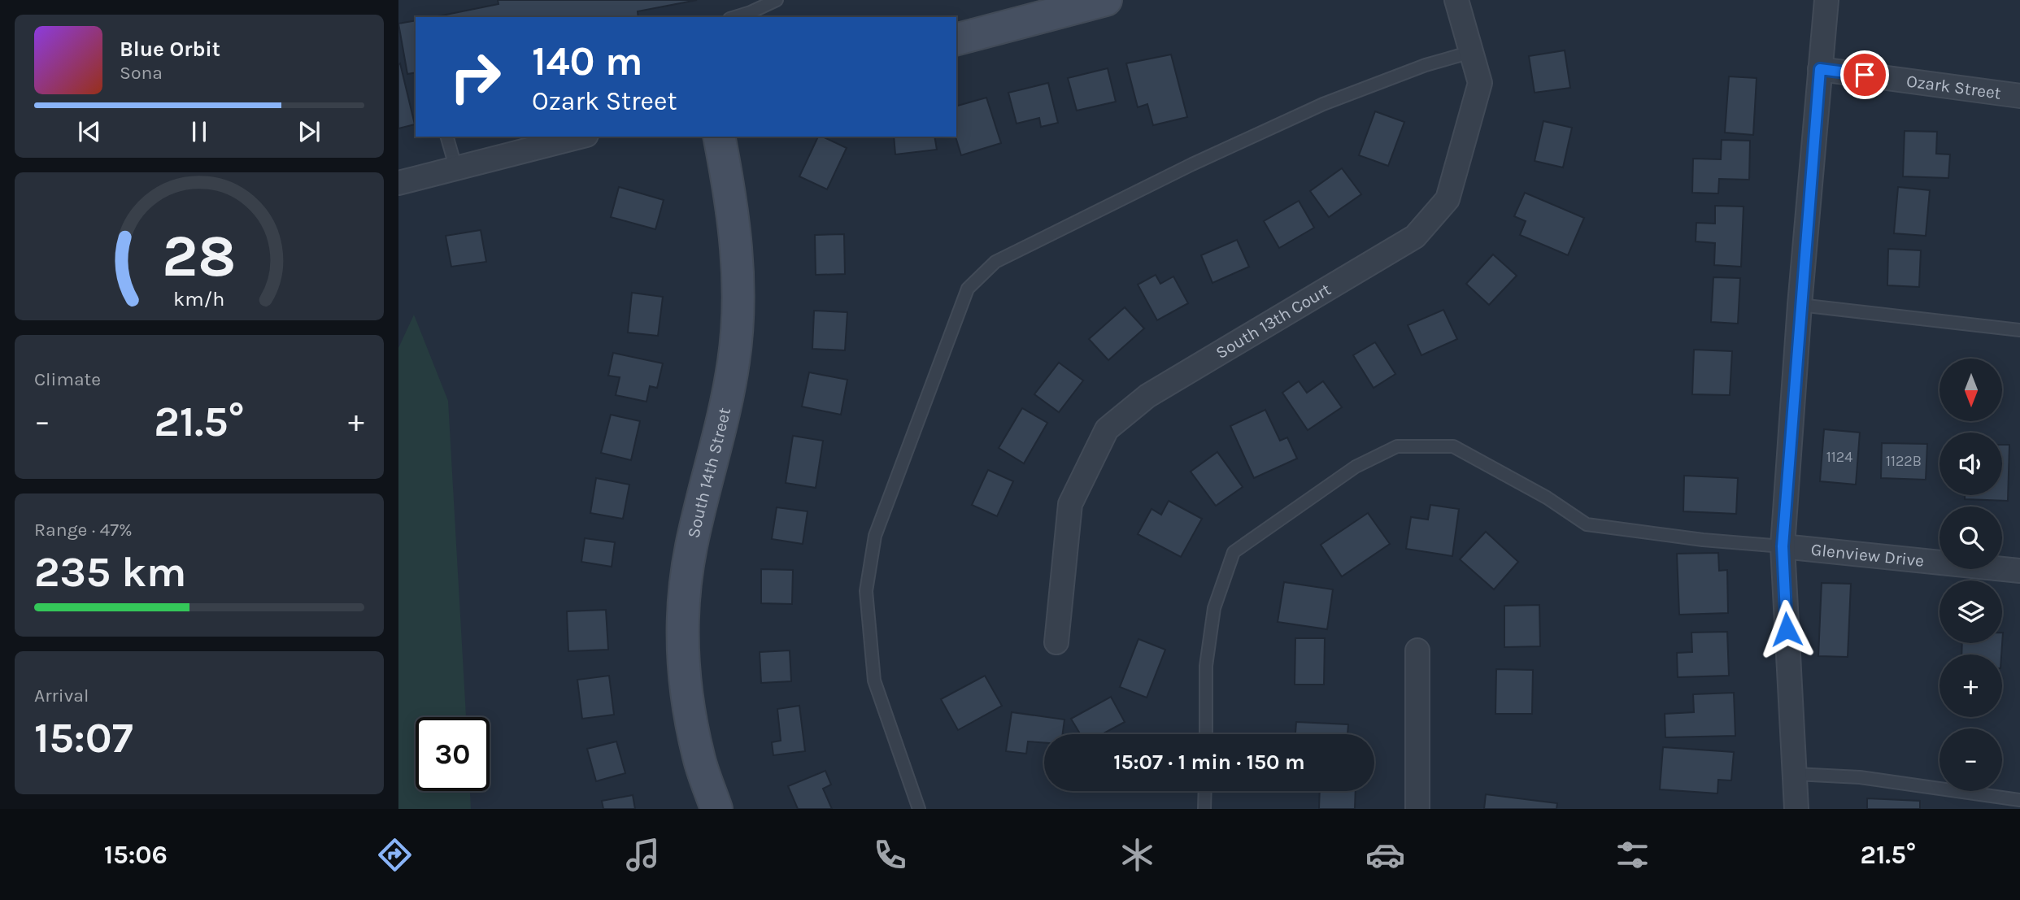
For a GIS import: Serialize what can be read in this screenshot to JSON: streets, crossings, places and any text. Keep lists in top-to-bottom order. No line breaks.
{"streets":{"street":["Ozark Street","South 13th Court","South 14th Street","Glenview Drive"]},"house_numbers":["1124","1122B"],"north":"bottom","page":{"turn":["140 m","Ozark Street"],"song":["Blue Orbit","Sona"],"tile":["Climate",["Range · 47%","235 km"],["Arrival","15:07"]],"map_buttons":["+","−"],"heat":["−","21.5°","+"],"limit":"30","trip":"15:07 · 1 min · 150 m","tabs":["15:06","21.5°"],"gauge":["28","km/h"]}}
